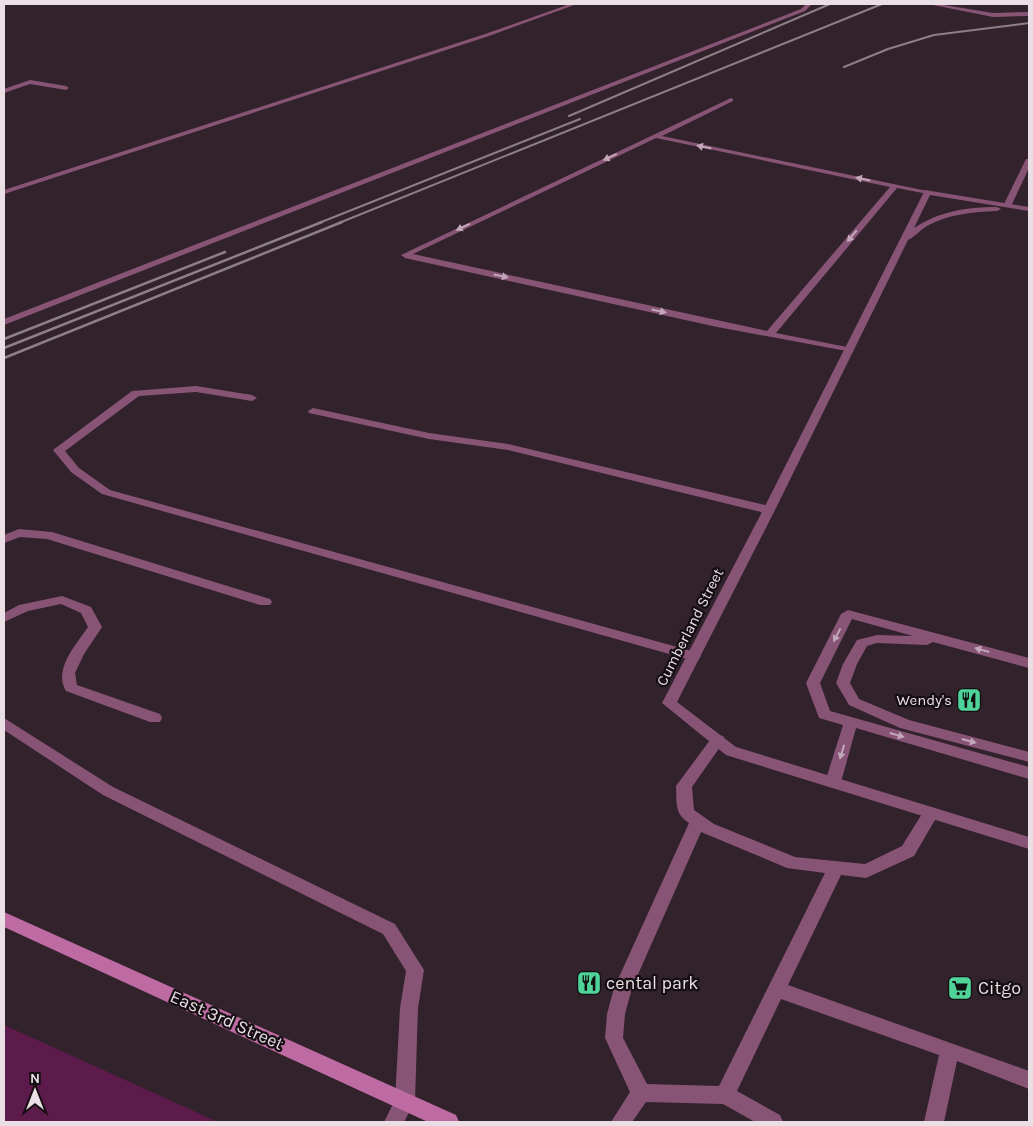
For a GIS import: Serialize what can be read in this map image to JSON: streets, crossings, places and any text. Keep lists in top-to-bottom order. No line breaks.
{"streets":{"main road":["East 3rd Street"],"street":["Cumberland Street"]},"places":{"restaurant":["Wendy's","cental park"],"supermarket":["Citgo"]},"north":"top"}
